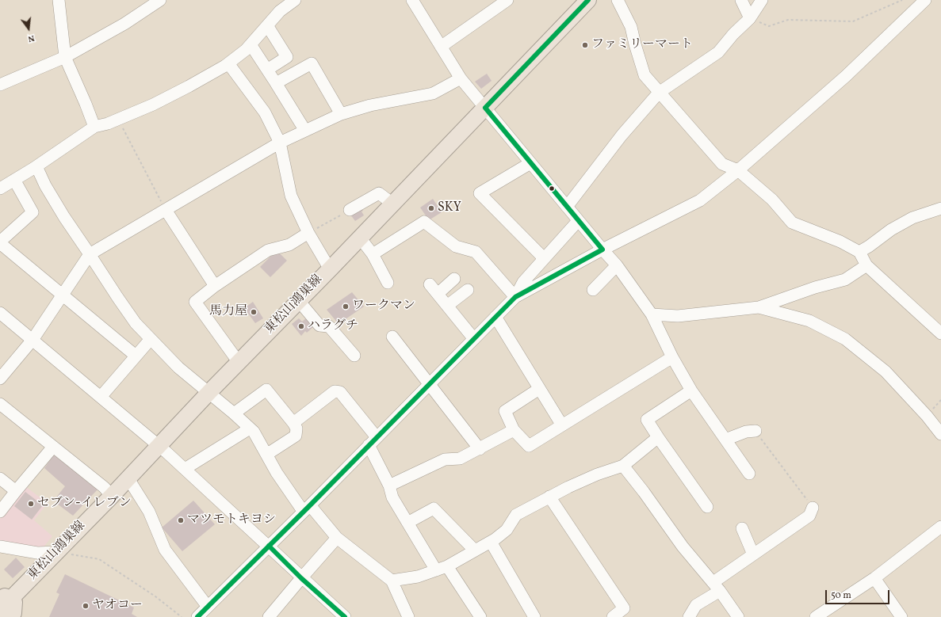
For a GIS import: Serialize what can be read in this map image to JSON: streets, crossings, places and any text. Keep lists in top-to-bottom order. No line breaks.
{"streets":{"main road":["東松山鴻巣線"]},"places":["ファミリーマート","SKY","ワークマン","馬力屋","ハラグチ","セブン-イレブン","マツモトキヨシ","ヤオコー"],"scale_bar":"50 m","north":"bottom"}
